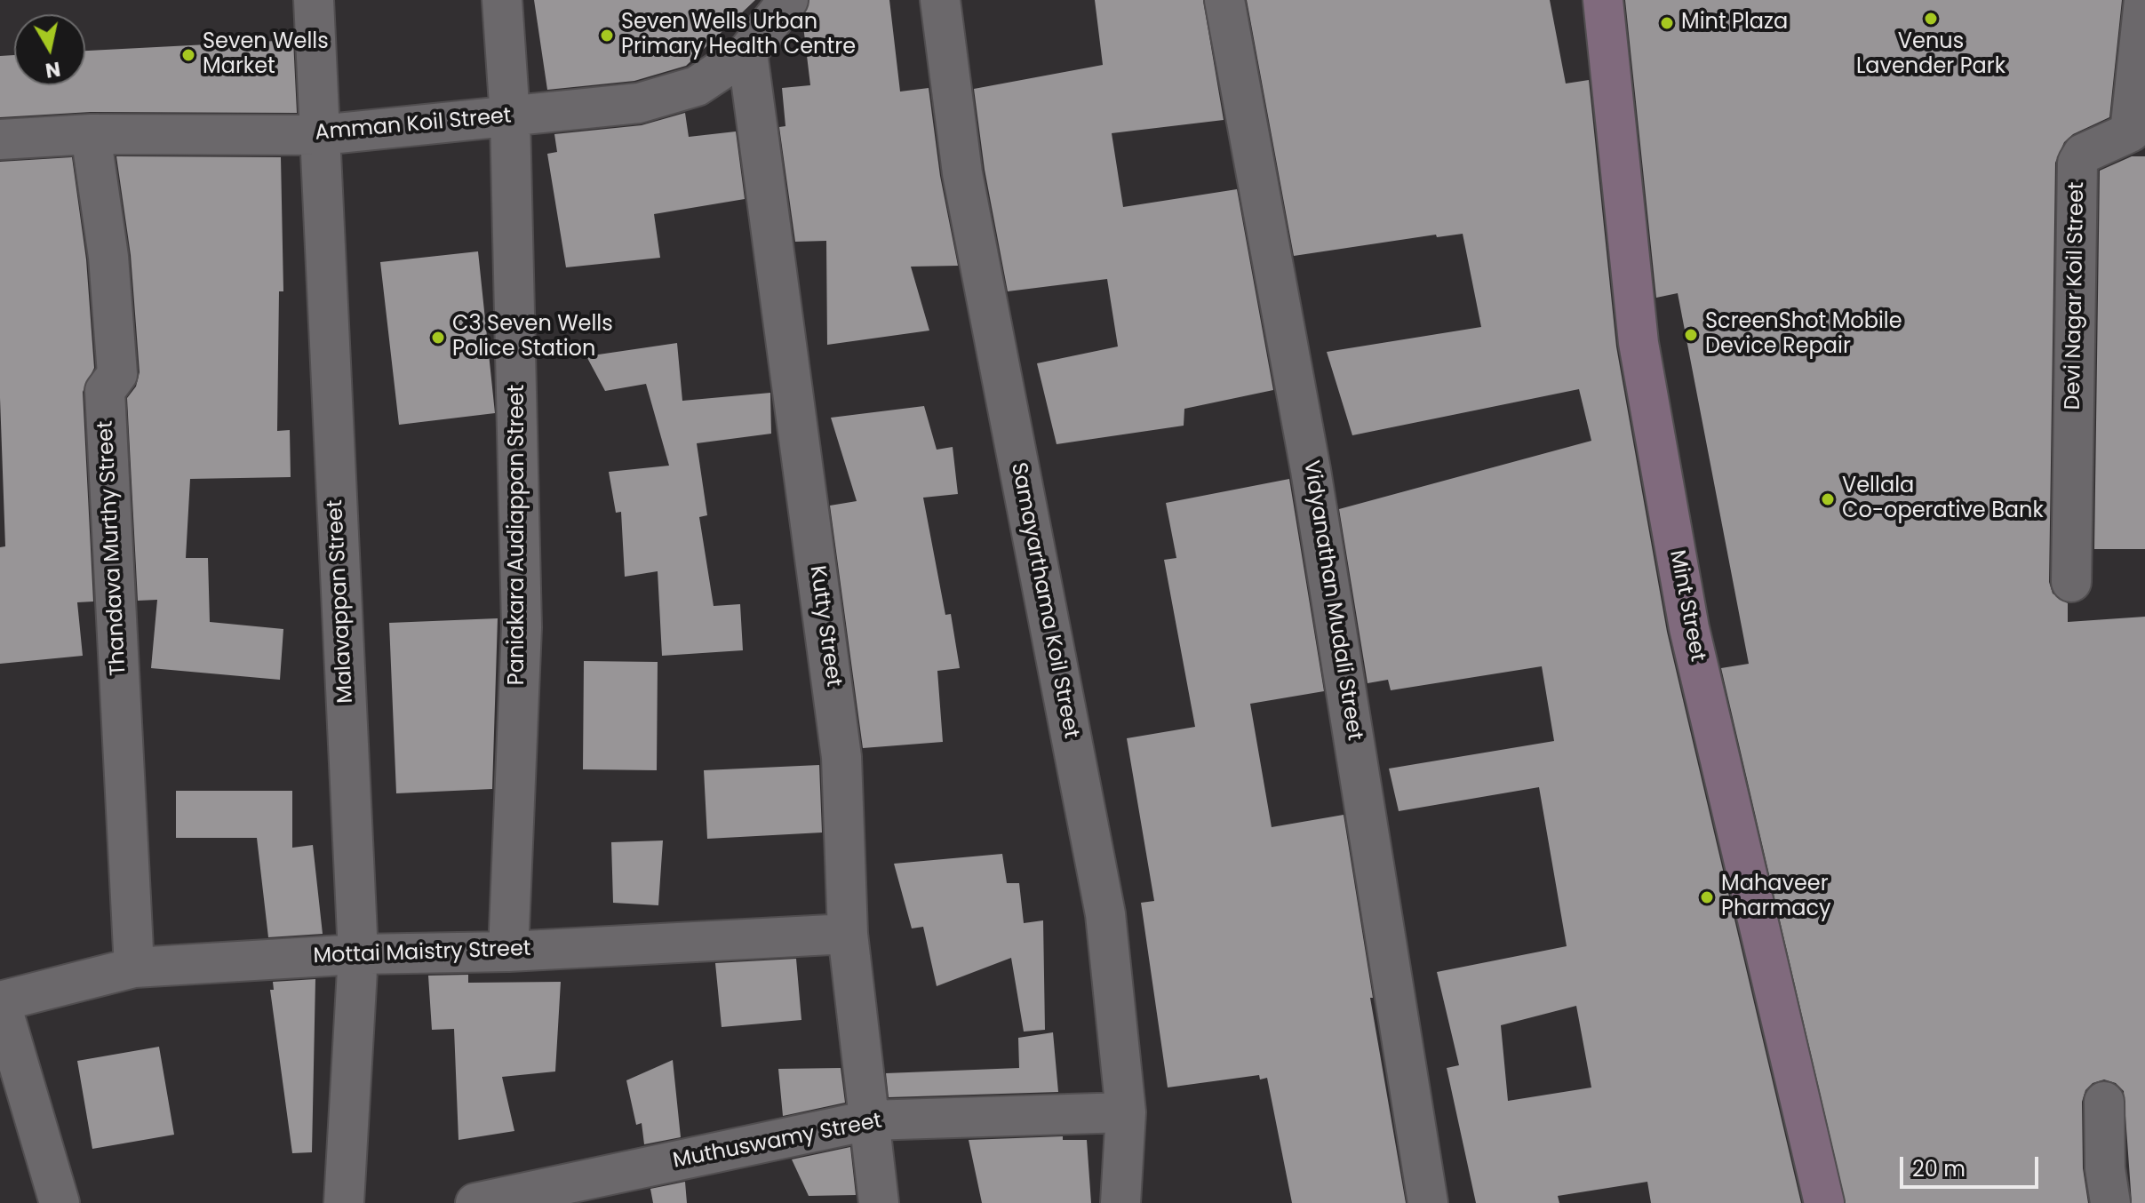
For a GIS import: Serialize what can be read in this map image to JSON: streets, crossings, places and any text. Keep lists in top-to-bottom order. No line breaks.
{"streets":{"street":["Amman Koil Street","Devi Nagar Koil Street","Paniakara Audiappan Street","Thandava Murthy Street","Samayarthama Koil Street","Vidyanathan Mudali Street","Malavappan Street","Mint Street","Kutty Street","Mottai Maistry Street","Muthuswamy Street"]},"crossings":[["Amman Koil Street","Paniakara Audiappan Street"],["Amman Koil Street","Thandava Murthy Street"],["Amman Koil Street","Malavappan Street"],["Amman Koil Street","Kutty Street"],["Paniakara Audiappan Street","Mottai Maistry Street"],["Thandava Murthy Street","Mottai Maistry Street"],["Samayarthama Koil Street","Muthuswamy Street"],["Malavappan Street","Mottai Maistry Street"],["Kutty Street","Mottai Maistry Street"],["Kutty Street","Muthuswamy Street"]],"places":["Venus Lavender Park","Mint Plaza","Seven Wells Urban Primary Health Centre","Seven Wells Market","ScreenShot Mobile Device Repair","C3 Seven Wells Police Station","Vellala Co-operative Bank","Mahaveer Pharmacy"],"scale_bar":"20 m","north":"bottom"}
